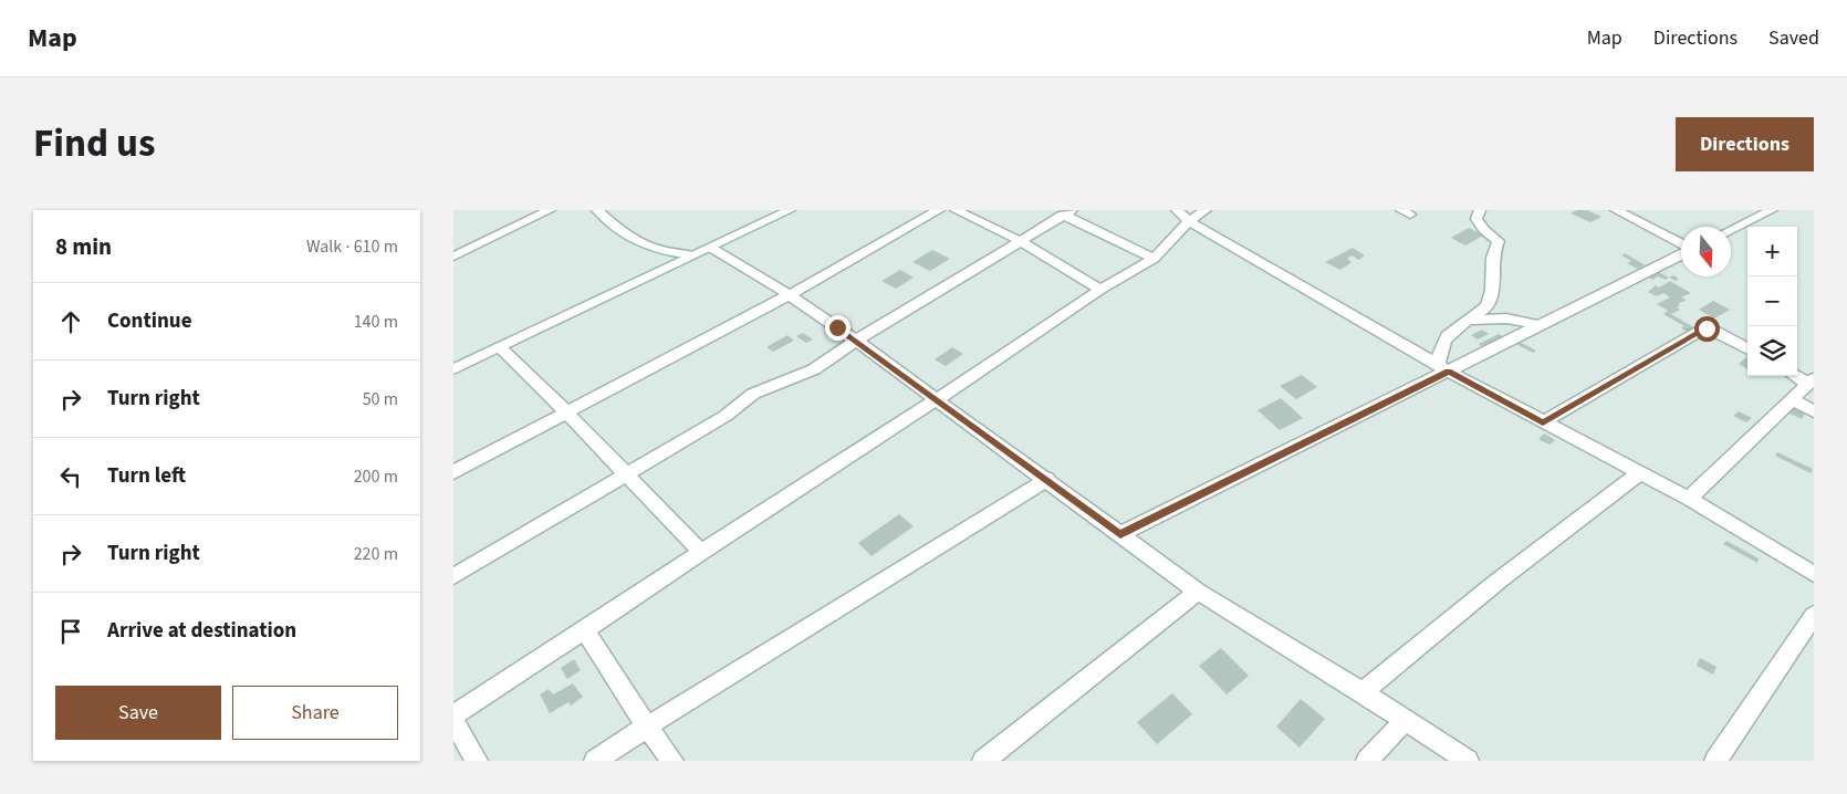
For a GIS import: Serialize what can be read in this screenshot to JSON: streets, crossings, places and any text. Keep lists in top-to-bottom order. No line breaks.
{"north":"bottom","page":{"header":"Map","nav":["Map","Directions","Saved"],"title":"Find us","buttons":["Directions",["Save","Share"]],"heading":["8 min","Walk · 610 m"],"map_buttons":["+","−"],"list":[["Continue","140 m"],["Turn right","50 m"],["Turn left","200 m"],["Turn right","220 m"],"Arrive at destination"]}}
